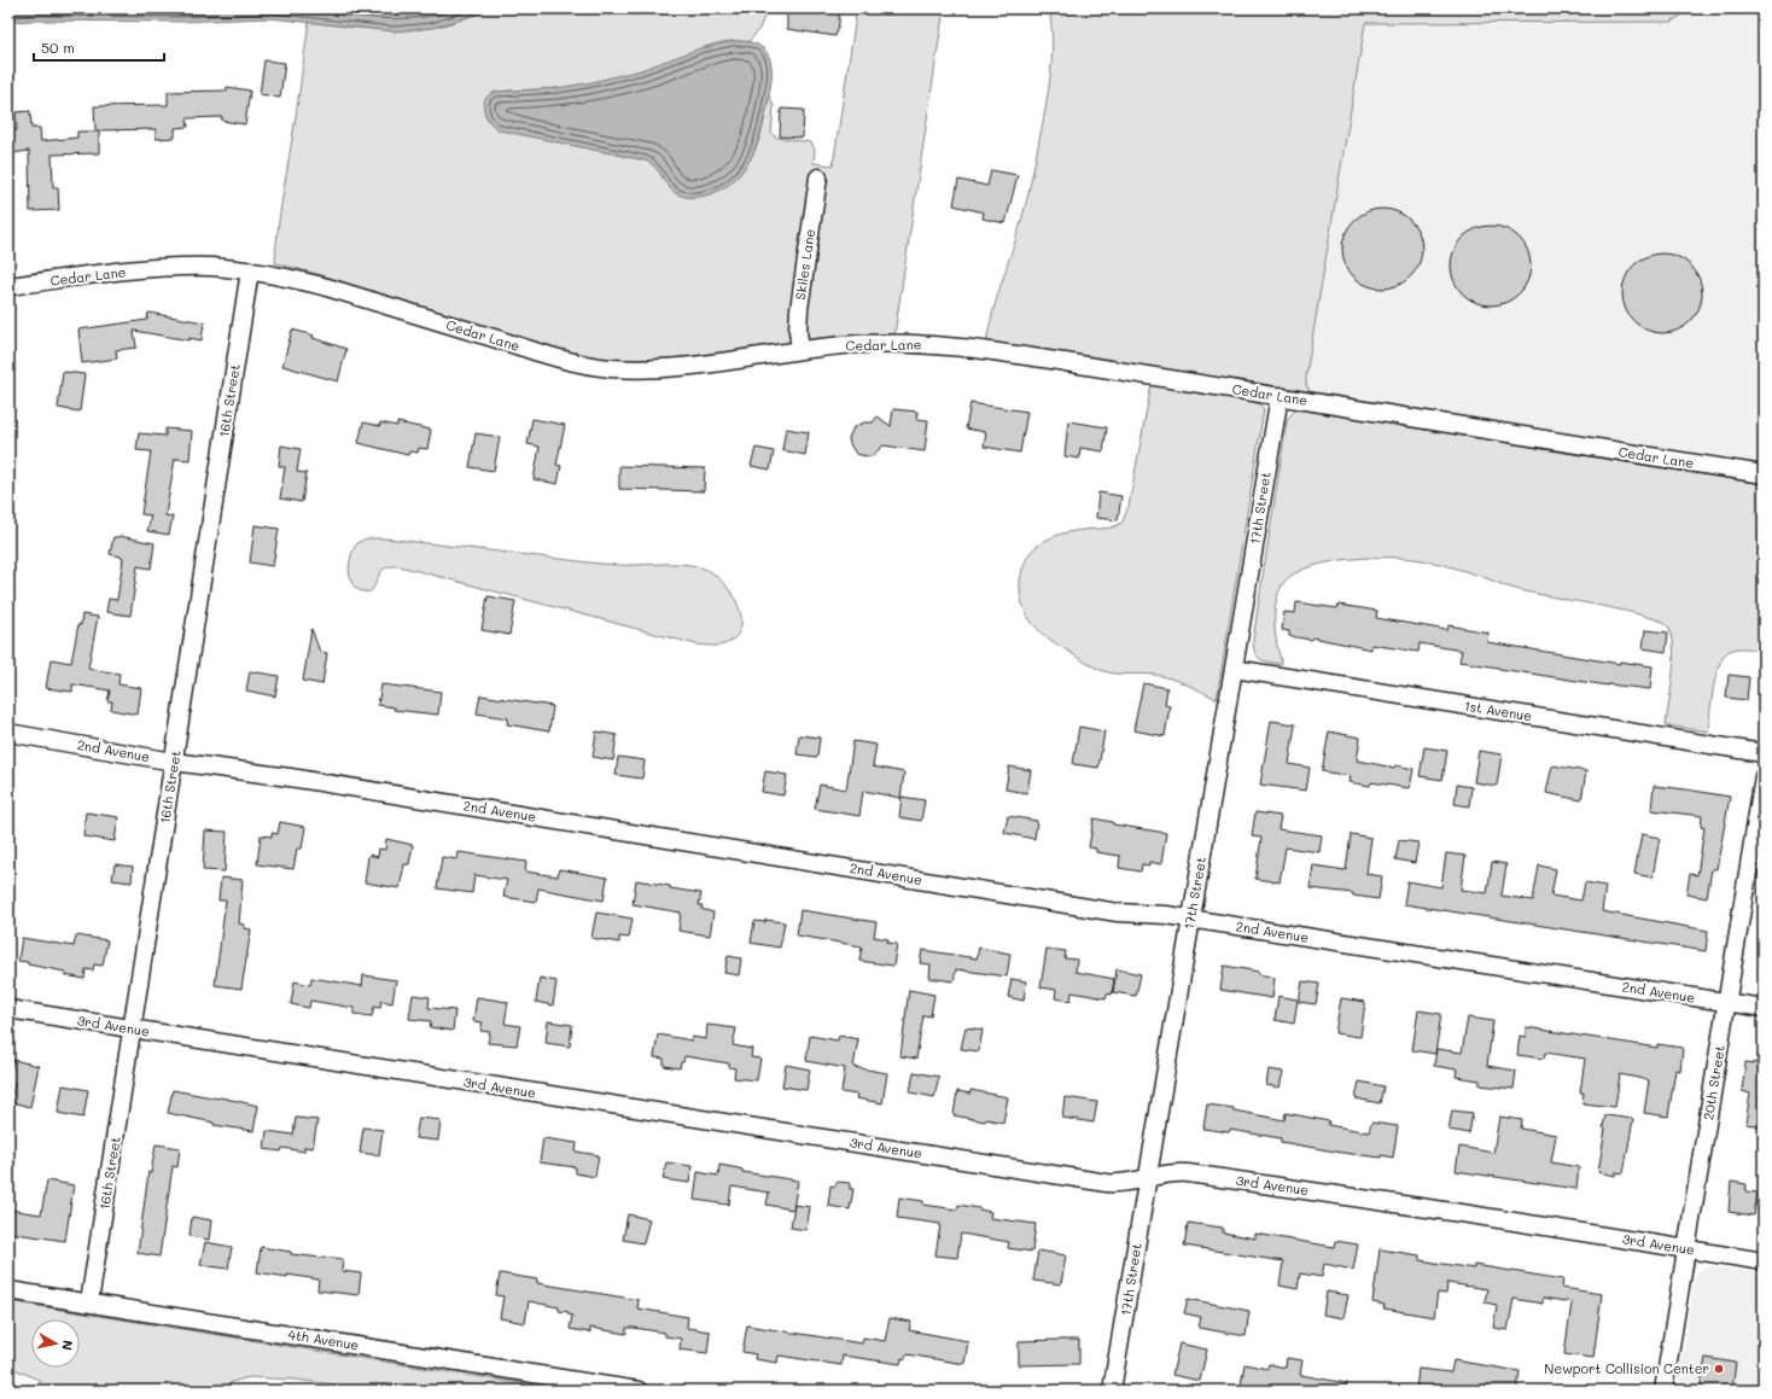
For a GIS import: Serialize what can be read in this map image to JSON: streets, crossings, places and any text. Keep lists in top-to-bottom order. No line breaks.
{"streets":{"street":["Skiles Lane","Cedar Lane","16th Street","17th Street","1st Avenue","2nd Avenue","3rd Avenue","20th Street","4th Avenue"]},"crossings":[["Skiles Lane","Cedar Lane"],["Cedar Lane","16th Street"],["Cedar Lane","17th Street"],["16th Street","2nd Avenue"],["16th Street","3rd Avenue"],["16th Street","4th Avenue"],["17th Street","1st Avenue"],["17th Street","2nd Avenue"],["17th Street","3rd Avenue"],["2nd Avenue","20th Street"],["3rd Avenue","20th Street"]],"places":["Newport Collision Center"],"scale_bar":"50 m","north":"right"}
